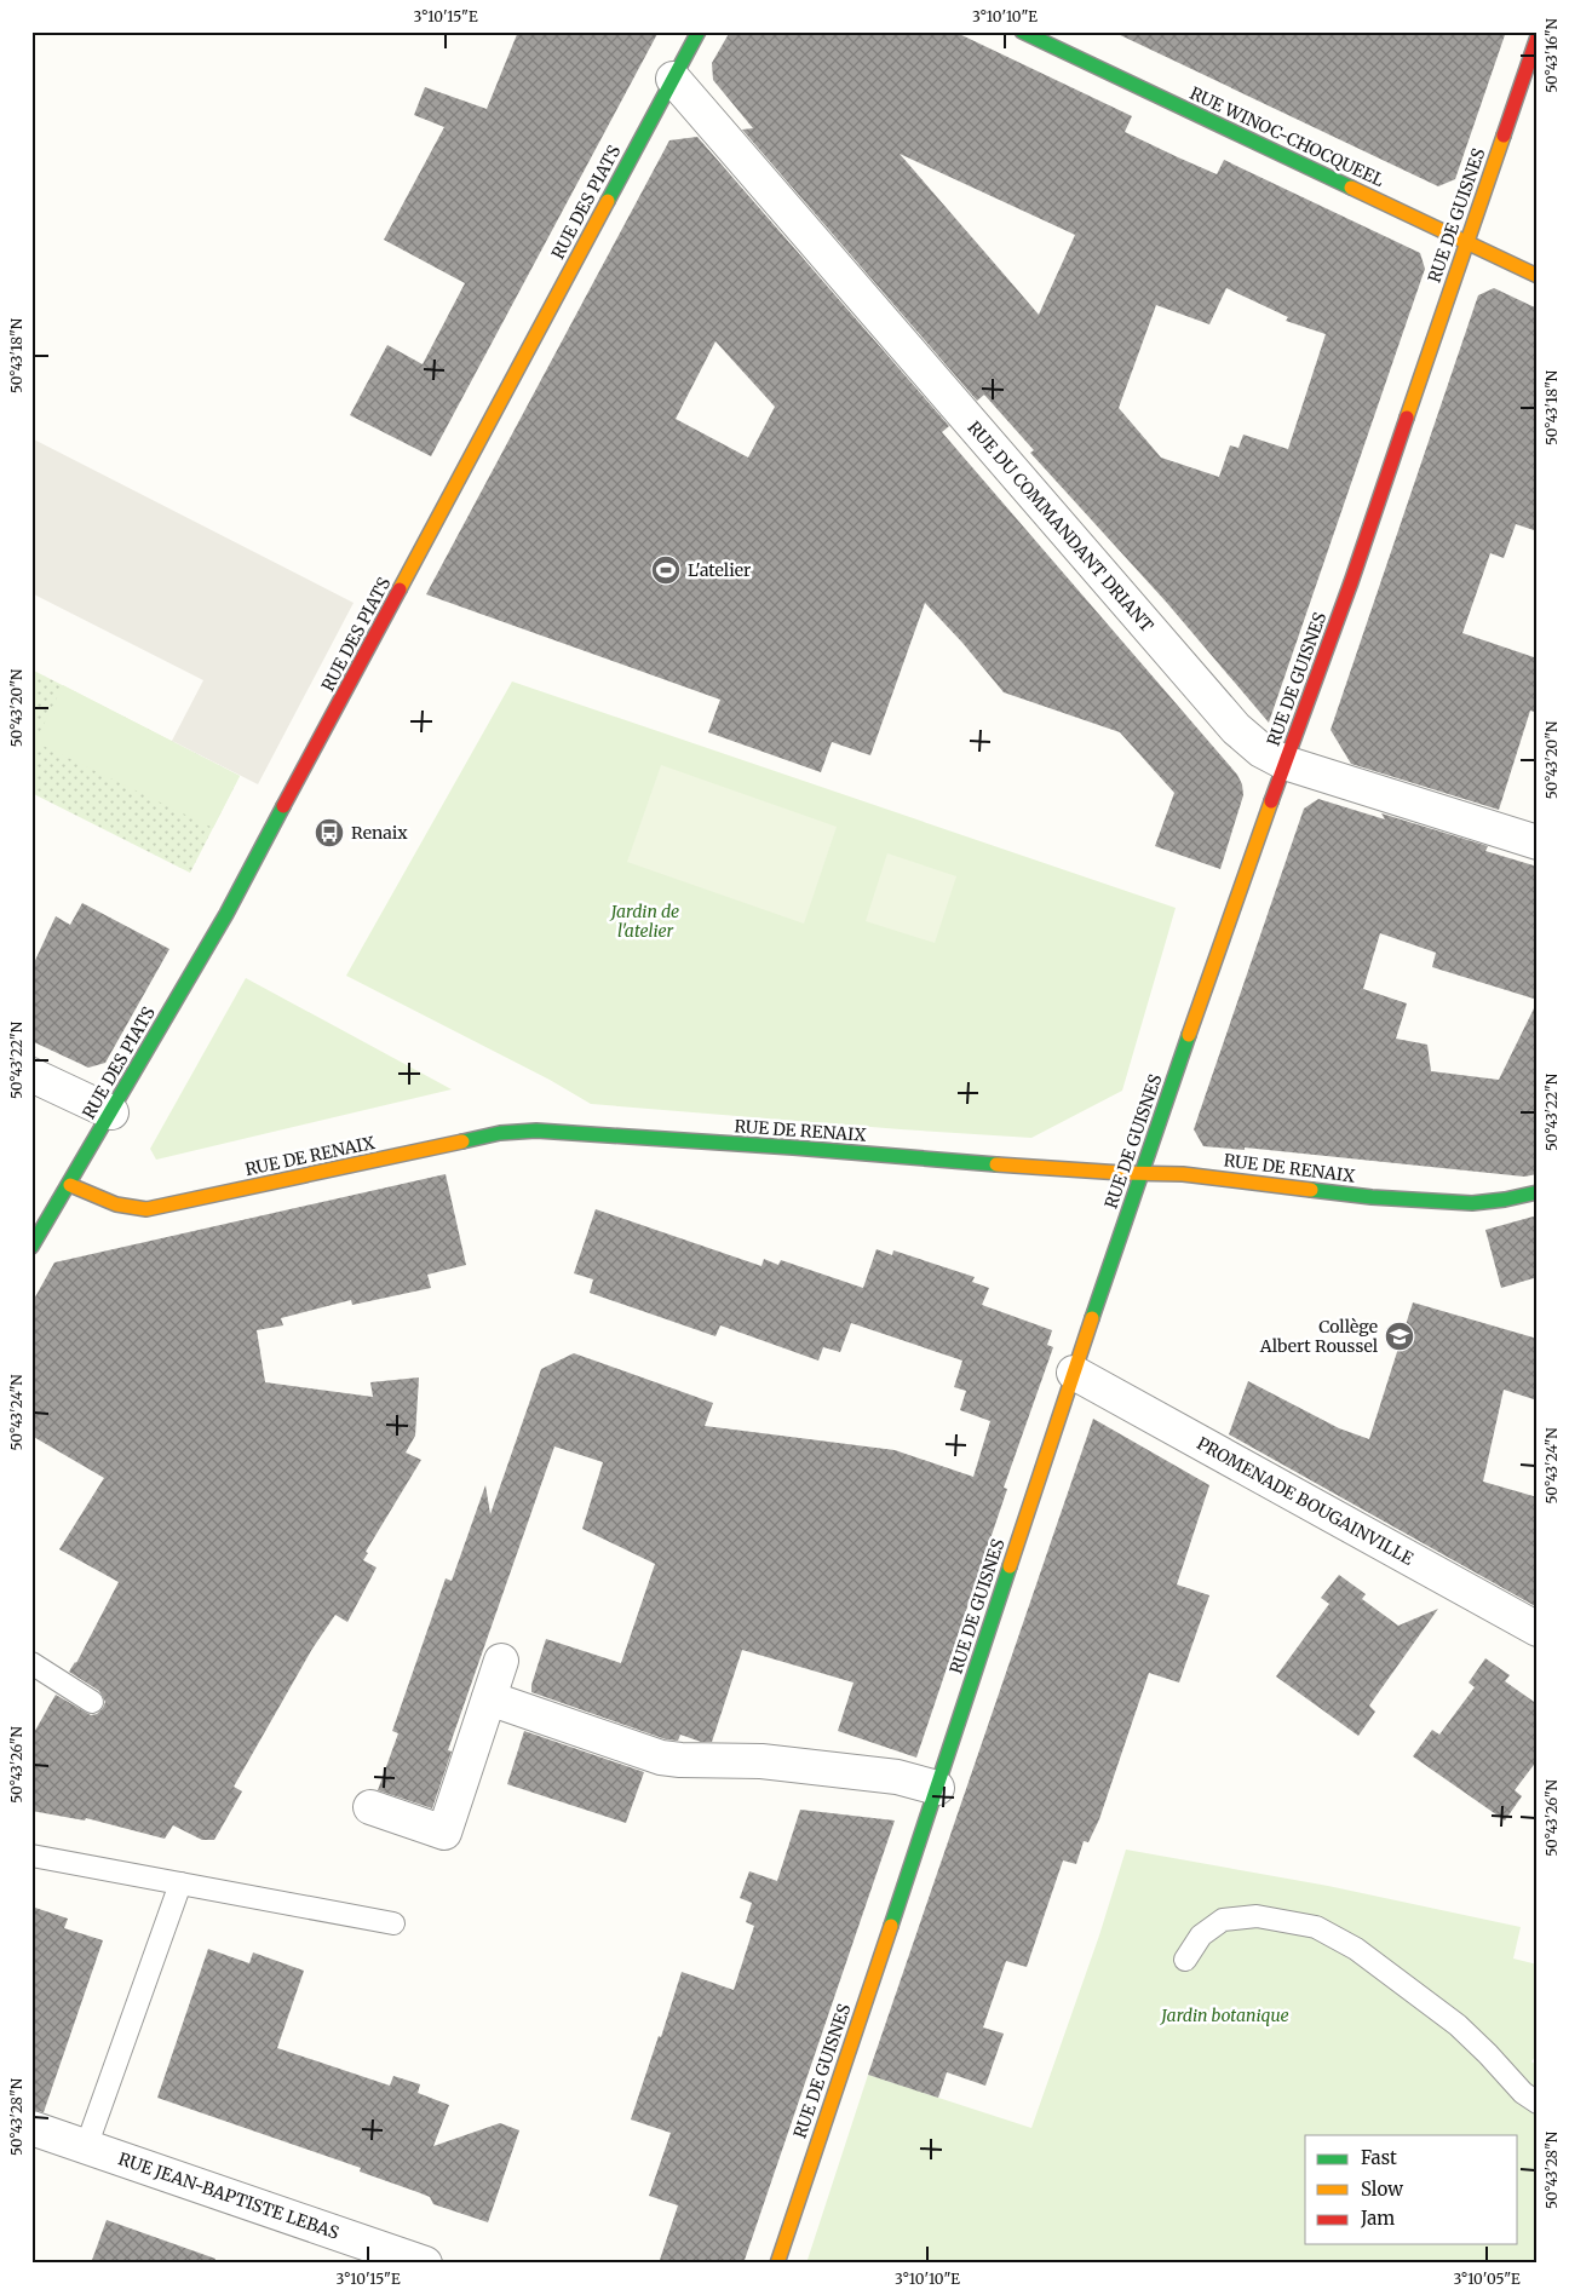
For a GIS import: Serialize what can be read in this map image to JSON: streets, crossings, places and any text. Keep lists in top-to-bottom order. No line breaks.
{"streets":{"street":["RUE WINOC-CHOCQUEEL","RUE DES PIATS","RUE DE GUISNES","RUE DU COMMANDANT DRIANT","RUE DE RENAIX","PROMENADE BOUGAINVILLE","RUE JEAN-BAPTISTE LEBAS"]},"crossings":[["RUE WINOC-CHOCQUEEL","RUE DE GUISNES"],["RUE DES PIATS","RUE DU COMMANDANT DRIANT"],["RUE DES PIATS","RUE DE RENAIX"],["RUE DE GUISNES","RUE DU COMMANDANT DRIANT"],["RUE DE GUISNES","RUE DE RENAIX"],["RUE DE GUISNES","PROMENADE BOUGAINVILLE"]],"parks":["Jardin de l'atelier","Jardin botanique"],"places":{"sports":["L'atelier"],"bus stop":["Renaix"],"school or university":["Collège Albert Roussel"]},"legend":["Fast","Slow","Jam"],"coordinates":["3°10'15\"E","3°10'10\"E","50°43'16\"N","50°43'18\"N","50°43'20\"N","50°43'22\"N","50°43'24\"N","50°43'26\"N","50°43'28\"N","3°10'05\"E"]}
